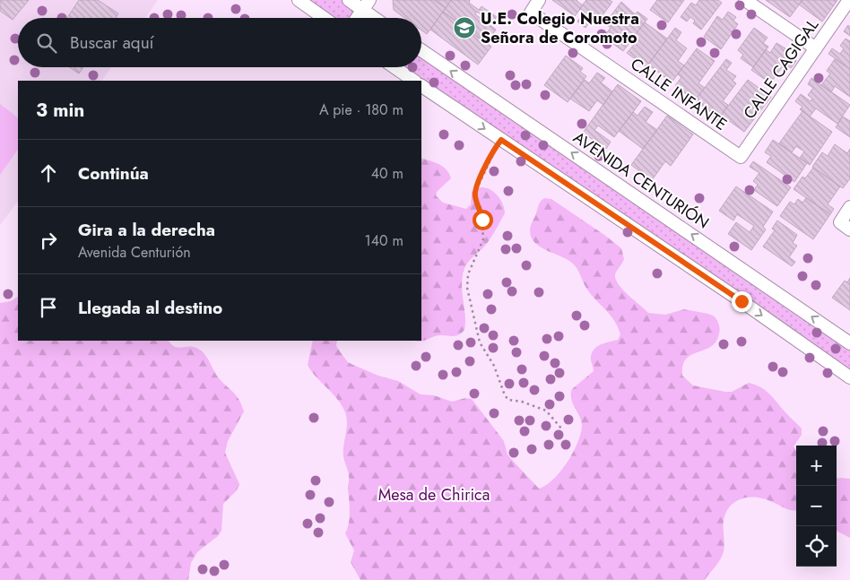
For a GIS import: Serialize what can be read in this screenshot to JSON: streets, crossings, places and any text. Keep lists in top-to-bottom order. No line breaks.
{"streets":{"street":["CALLE CAGIGAL","CALLE INFANTE","AVENIDA CENTURIÓN"]},"crossings":[["CALLE CAGIGAL","CALLE INFANTE"]],"parks":["Mesa de Chirica"],"places":{"school or university":["U.E. Colegio Nuestra Señora de Coromoto"]},"page":{"search":"Buscar aquí","heading":["3 min","A pie · 180 m"],"list":[["Continúa","40 m"],["Gira a la derecha","Avenida Centurión","140 m"],"Llegada al destino"],"map_buttons":["+","−"]}}
